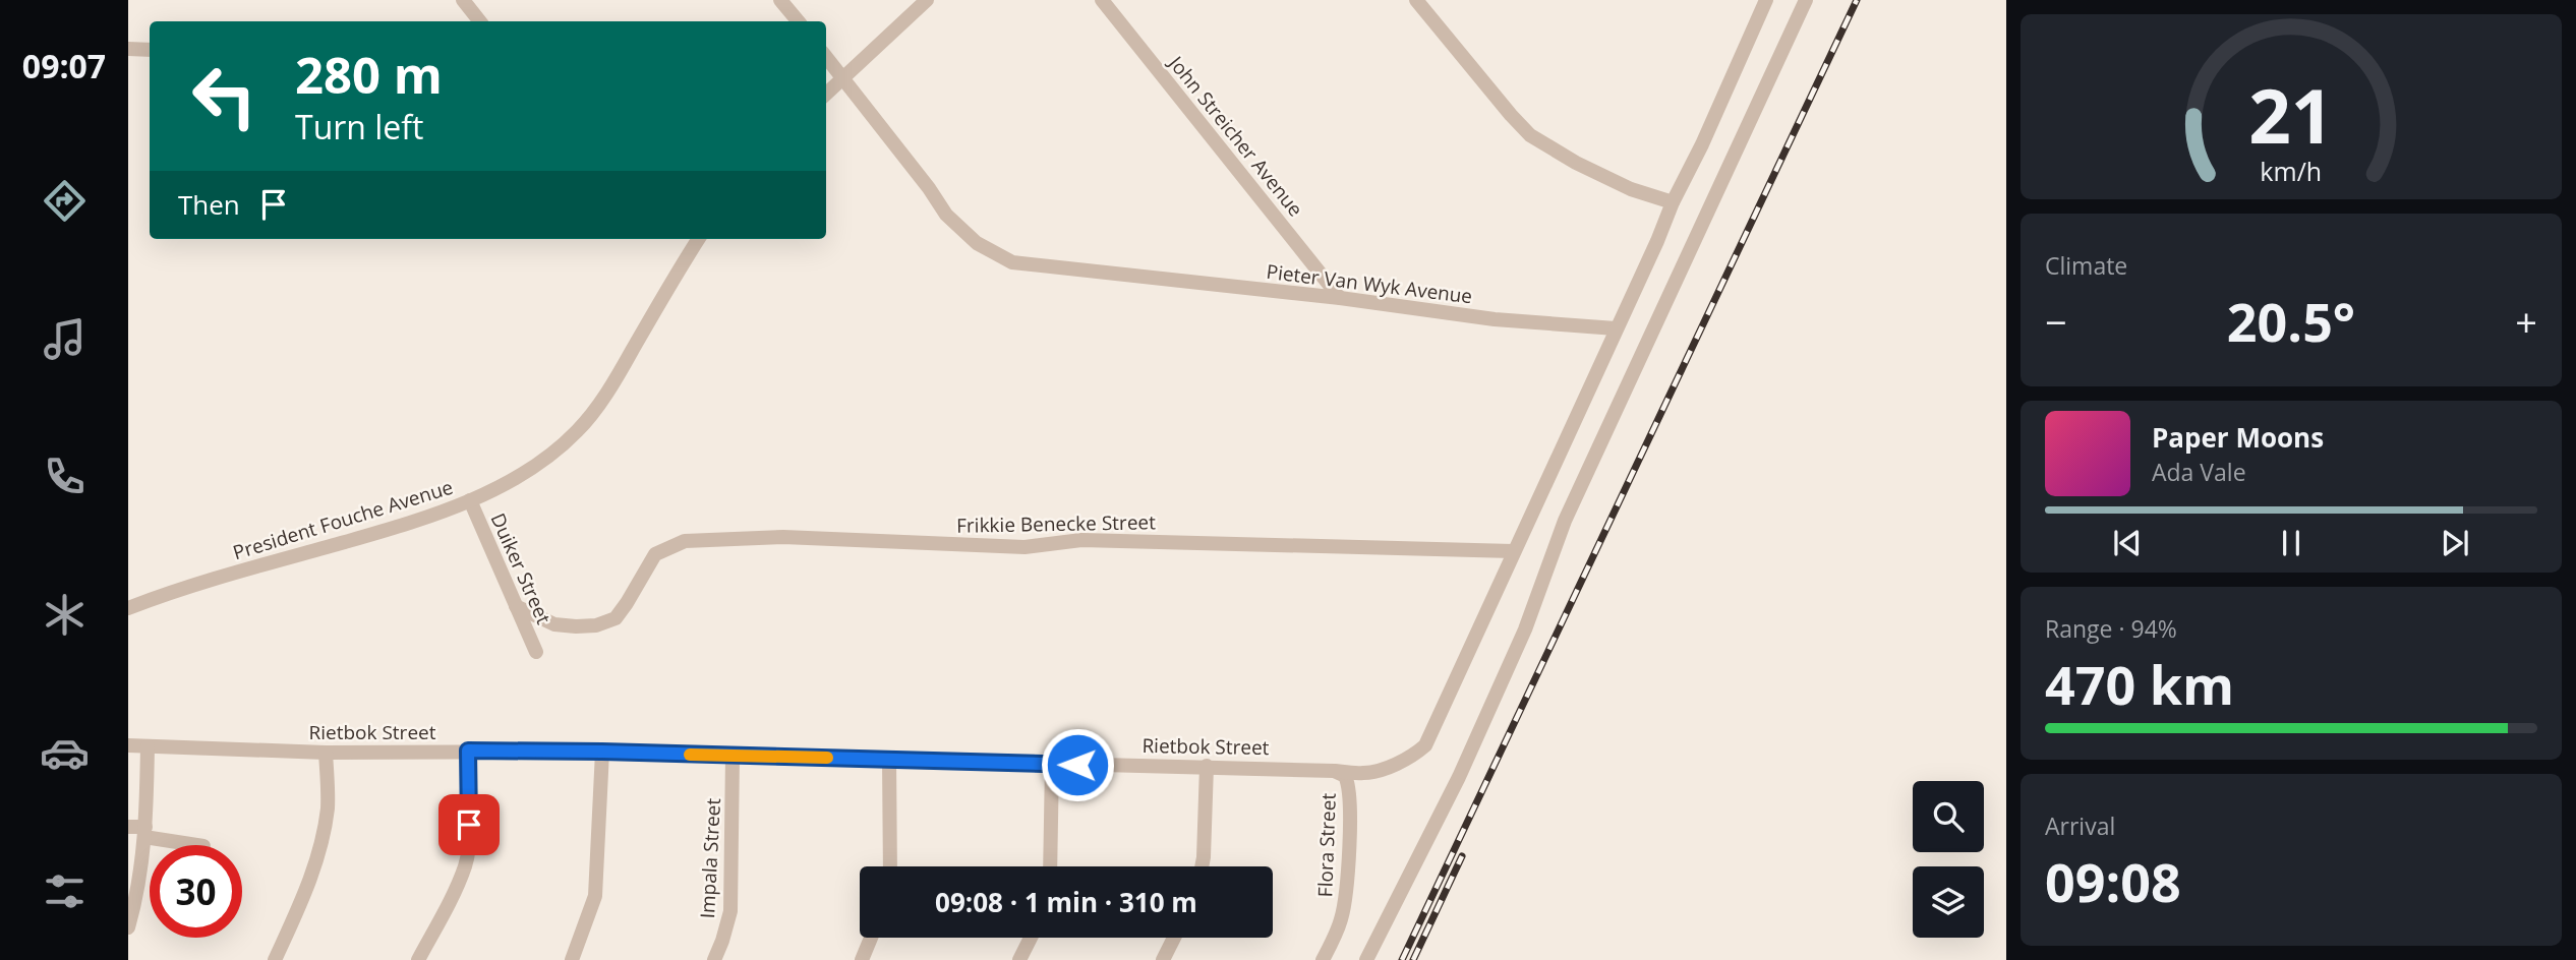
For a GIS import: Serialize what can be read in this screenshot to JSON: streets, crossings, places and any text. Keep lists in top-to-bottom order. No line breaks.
{"streets":{"street":["John Streicher Avenue","Pieter Van Wyk Avenue","President Fouche Avenue","Frikkie Benecke Street","Duiker Street","Rietbok Street","Flora Street","Impala Street"]},"crossings":[["John Streicher Avenue","Pieter Van Wyk Avenue"],["Pieter Van Wyk Avenue","Rietbok Street"],["President Fouche Avenue","Duiker Street"],["Frikkie Benecke Street","Duiker Street"],["Frikkie Benecke Street","Rietbok Street"],["Rietbok Street","Flora Street"],["Rietbok Street","Impala Street"]],"page":{"tabs":"09:07","turn":["280 m","Turn left"],"then":"Then","tile":["Climate",["Range · 94%","470 km"],["Arrival","09:08"]],"heat":["−","20.5°","+"],"song":["Paper Moons","Ada Vale"],"limit":"30","trip":"09:08 · 1 min · 310 m","gauge":["21","km/h"]}}
